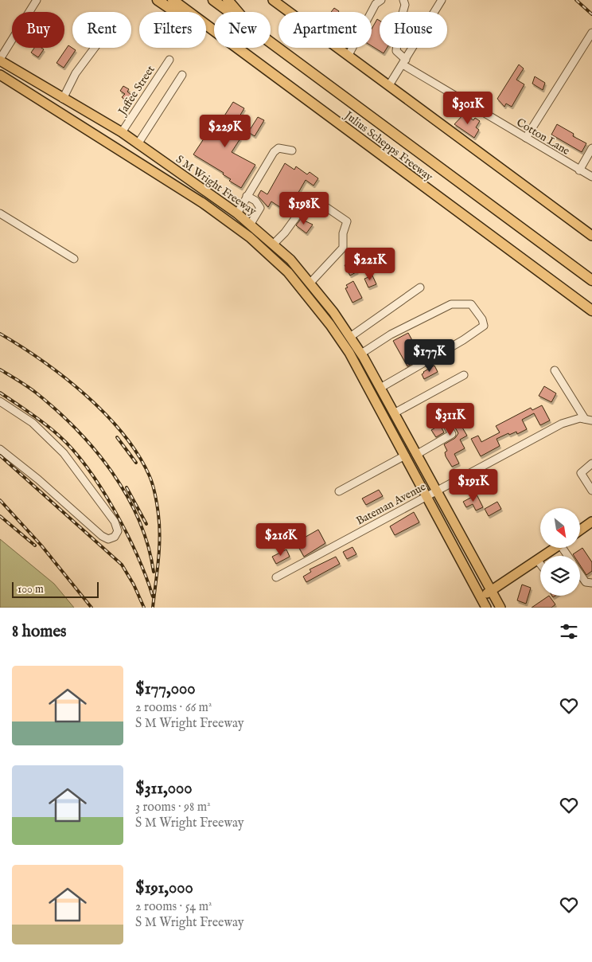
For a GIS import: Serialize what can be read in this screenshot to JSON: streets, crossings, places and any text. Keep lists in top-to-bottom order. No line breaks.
{"streets":{"highway":["Julius Schepps Freeway"],"main road":["S M Wright Freeway"],"street":["Jaffee Street","Cotton Lane","Bateman Avenue"]},"crossings":[["Jaffee Street","S M Wright Freeway"],["S M Wright Freeway","Bateman Avenue"]],"scale_bar":"100 m","north":"bottom right","page":{"chip":["Buy","Rent","Filters","New","Apartment","House"],"price":["$301K","$229K","$198K","$221K","$177K","$311K","$191K","$216K"],"scale":"100 m","heading":"8 homes","list":[{"name":"$177,000","note":"2 rooms · 66 m² · S M Wright Freeway"},{"name":"$311,000","note":"3 rooms · 98 m² · S M Wright Freeway"},{"name":"$191,000","note":"2 rooms · 54 m² · S M Wright Freeway"}]}}
